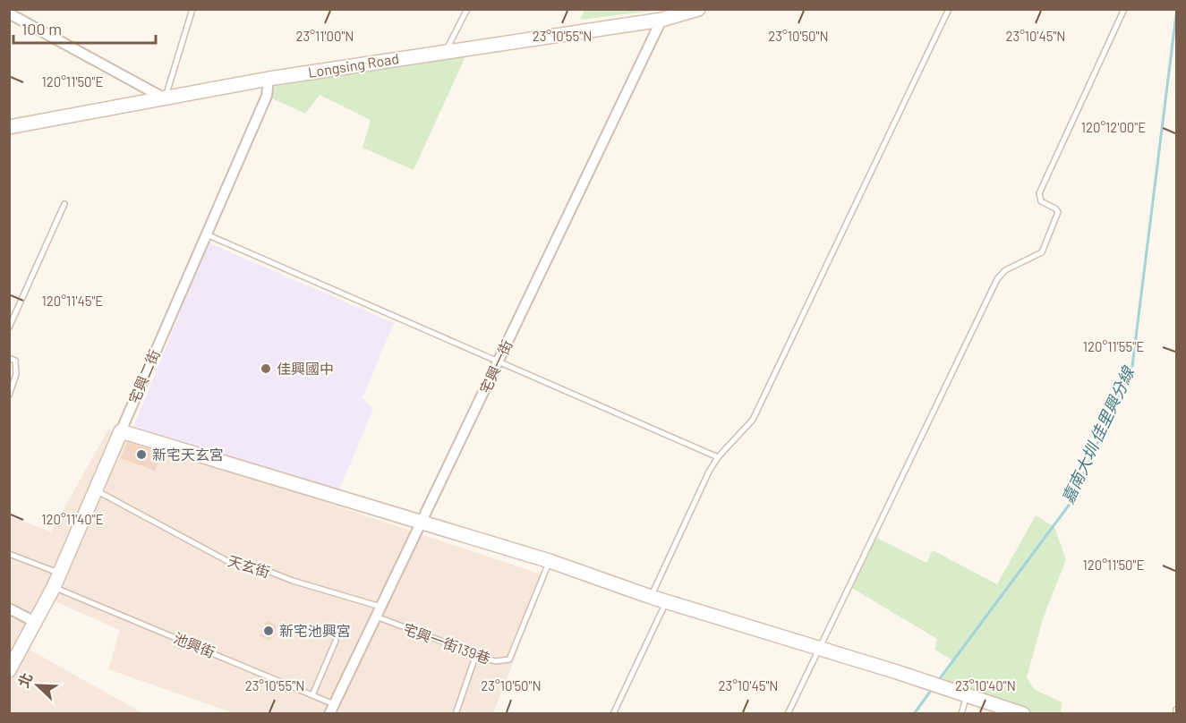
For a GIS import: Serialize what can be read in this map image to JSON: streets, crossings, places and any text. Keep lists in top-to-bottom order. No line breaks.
{"streets":{"street":["Longsing Road","宅興一街","宅興二街"],"lane":["天玄街","宅興一街139巷","池興街"]},"crossings":[["Longsing Road","宅興一街"],["Longsing Road","宅興二街"],["宅興一街","天玄街"],["宅興一街","宅興一街139巷"],["宅興一街","池興街"],["宅興二街","天玄街"],["宅興二街","池興街"]],"water":["嘉南大圳 佳里興分線"],"places":["佳興國中","新宅天玄宮","新宅池興宮"],"scale_bar":"100 m","north":"top left","coordinates":["23°10'50\"N","23°11'00\"N","23°10'55\"N","23°10'45\"N","120°11'50\"E","120°12'00\"E","120°11'45\"E","120°11'55\"E","120°11'40\"E","23°10'40\"N"]}
